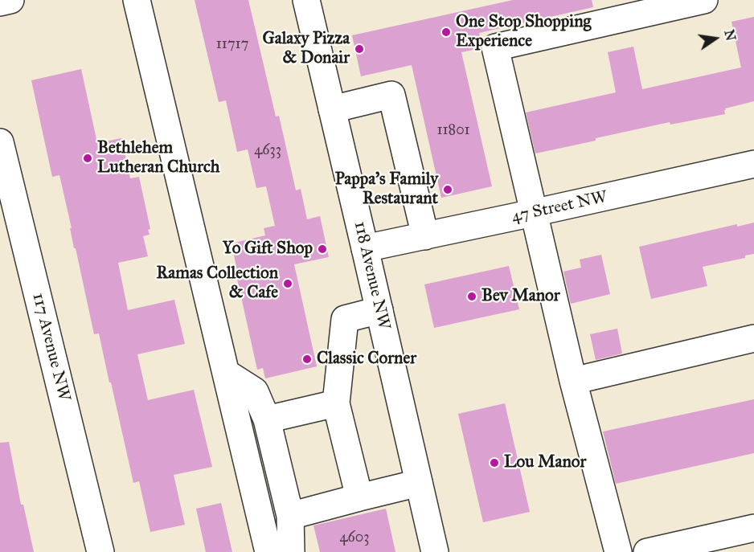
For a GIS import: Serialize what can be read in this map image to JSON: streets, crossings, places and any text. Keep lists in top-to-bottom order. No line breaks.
{"streets":{"street":["47 Street NW","118 Avenue NW","117 Avenue NW"]},"crossings":[["47 Street NW","118 Avenue NW"]],"places":["One Stop Shopping Experience","Galaxy Pizza & Donair","Bethlehem Lutheran Church","Pappa's Family Restaurant","Yo Gift Shop","Ramas Collection & Cafe","Bev Manor","Classic Corner","Lou Manor"],"house_numbers":["11717","11801","4633","4603"],"north":"right"}
